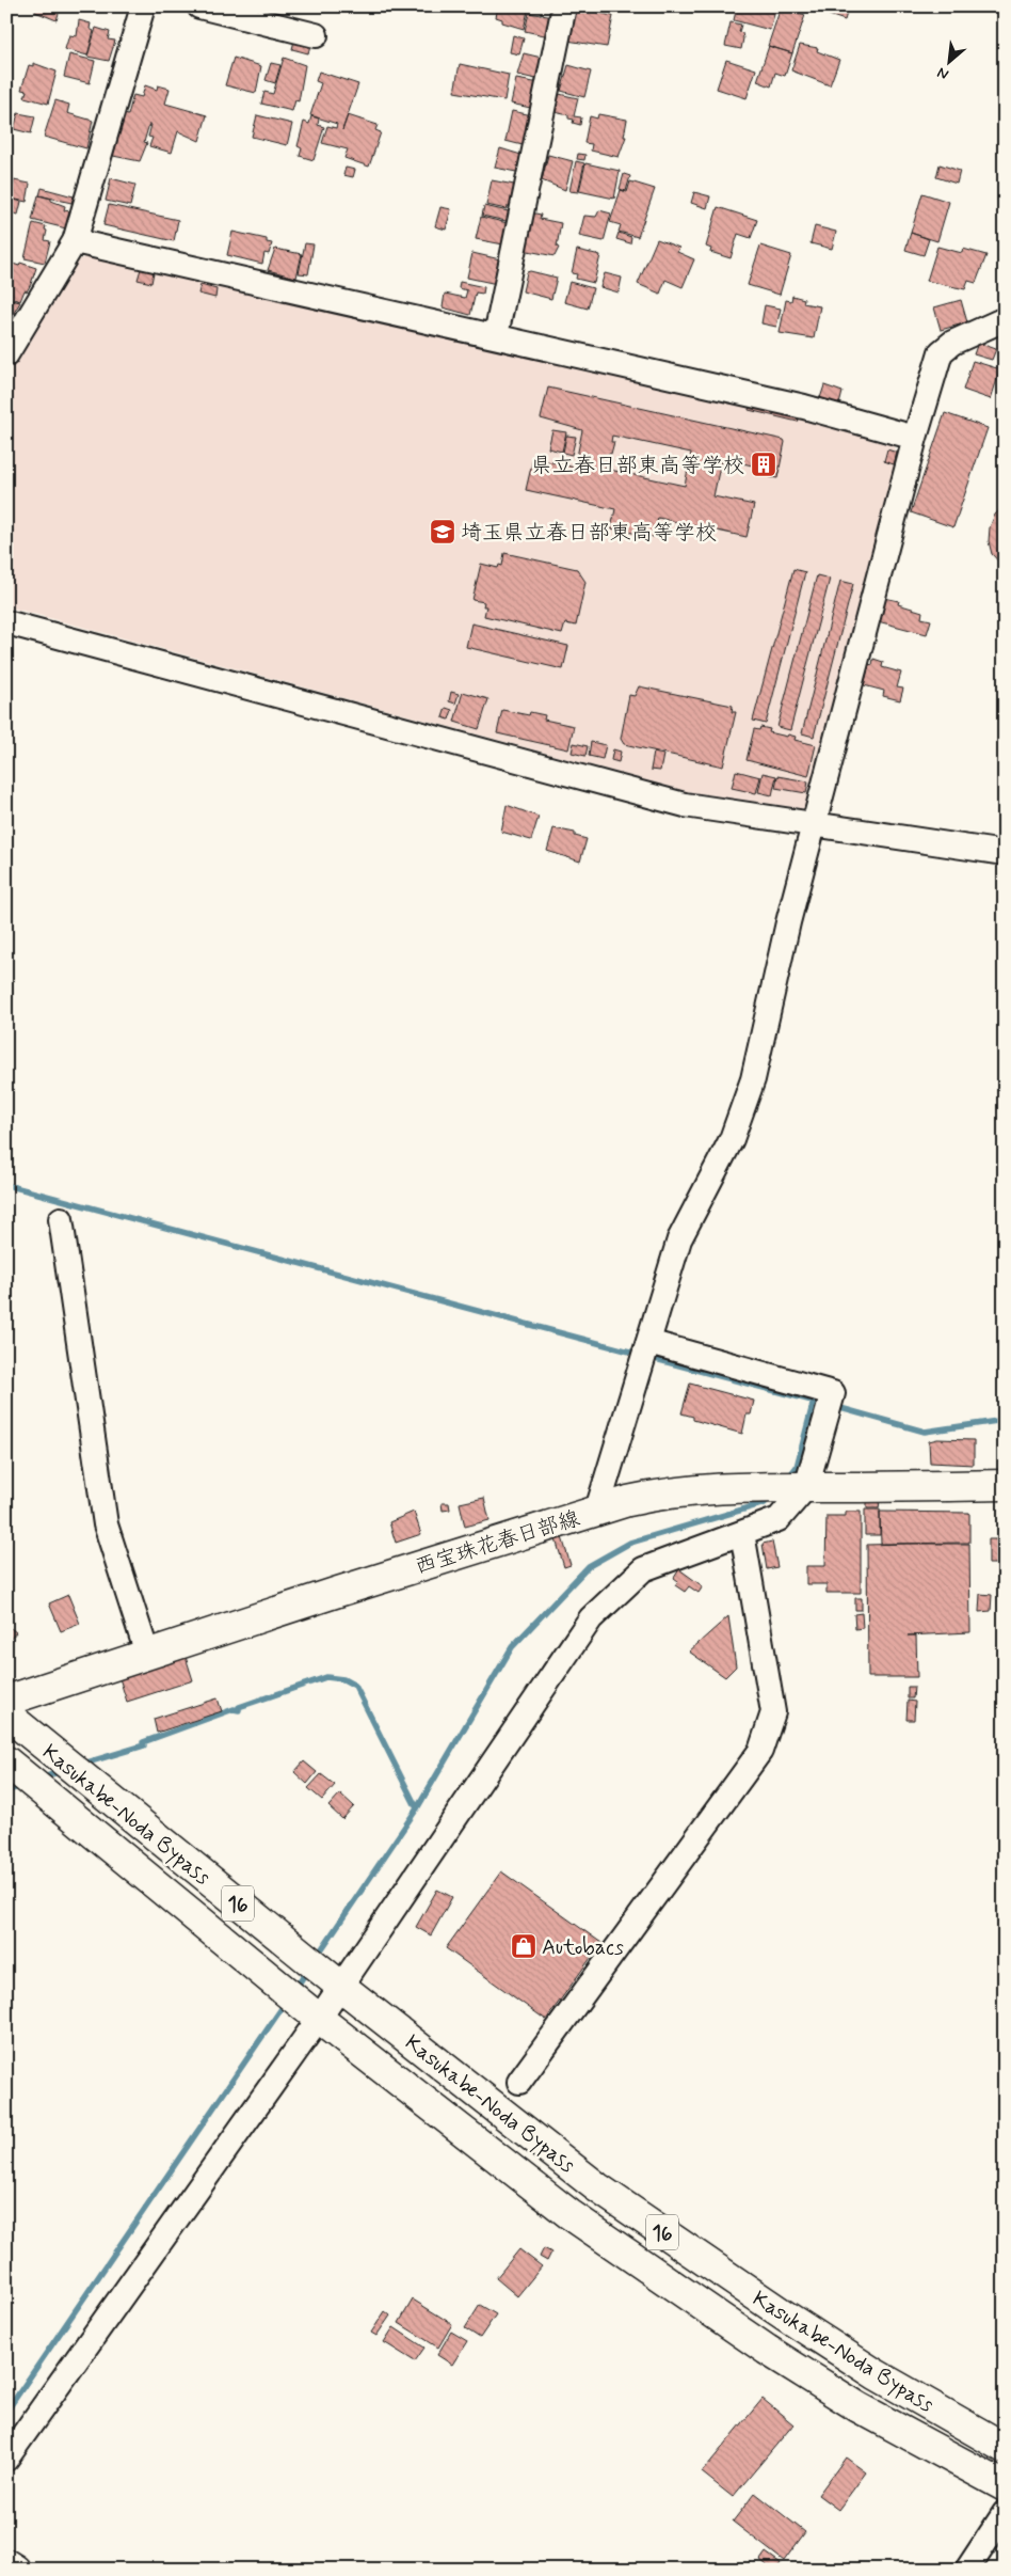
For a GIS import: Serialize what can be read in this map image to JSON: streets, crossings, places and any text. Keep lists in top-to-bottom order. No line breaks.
{"streets":{"main road":["西宝珠花春日部線","Kasukabe-Noda Bypass","16"]},"places":{"building":["県立春日部東高等学校"],"school or university":["埼玉県立春日部東高等学校"],"shop":["Autobacs"]},"north":"bottom left"}
